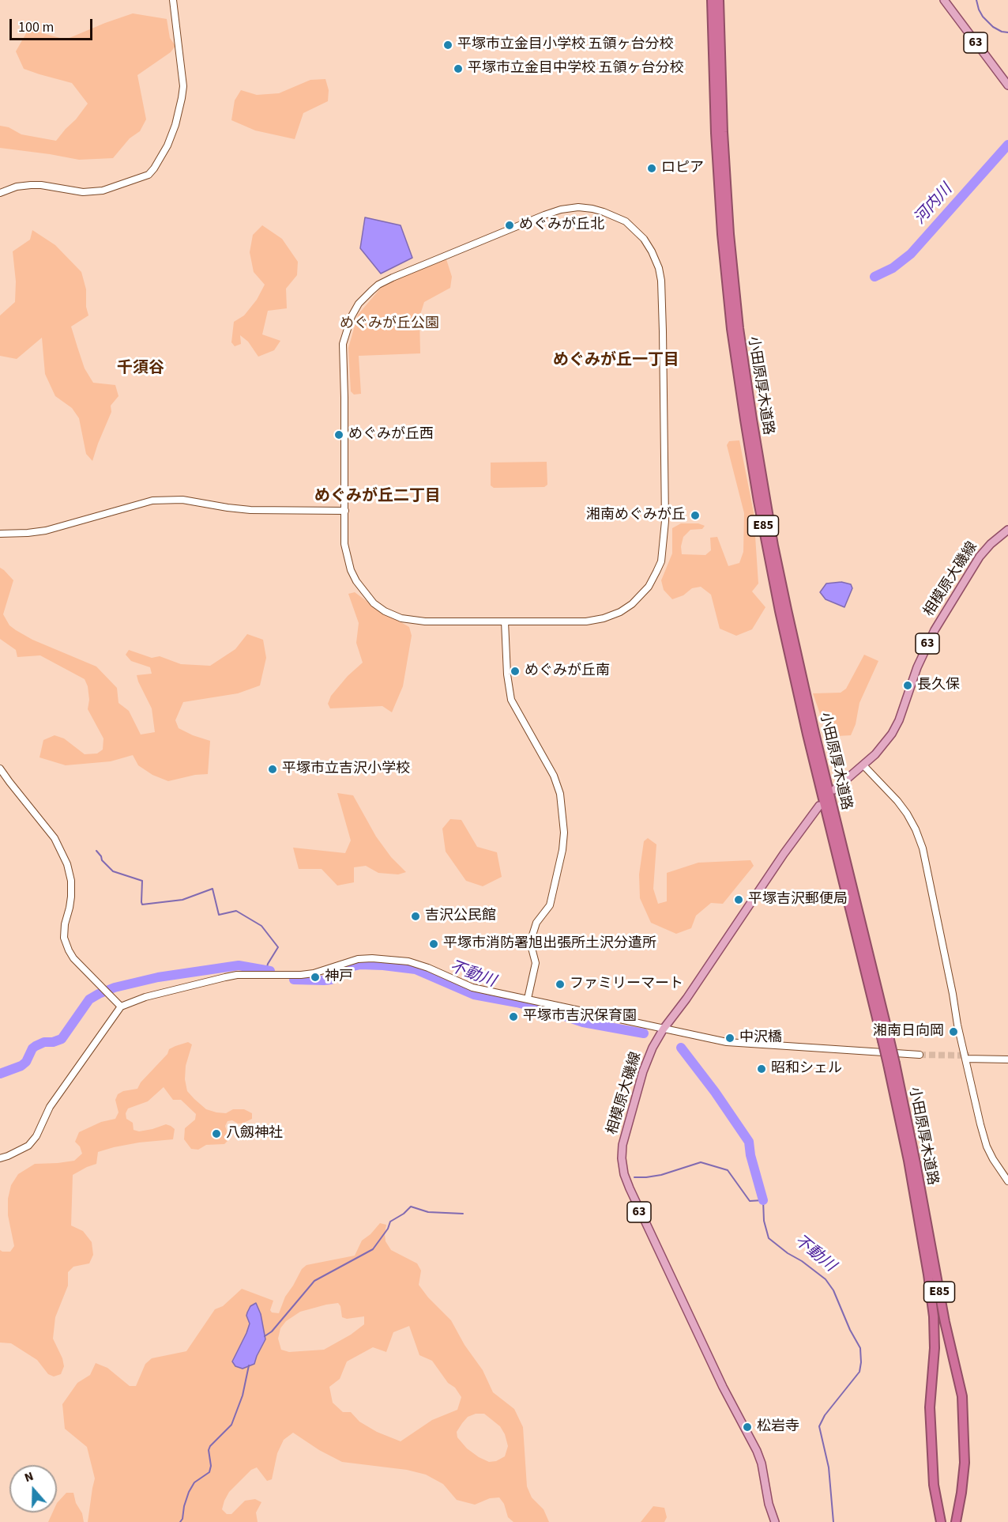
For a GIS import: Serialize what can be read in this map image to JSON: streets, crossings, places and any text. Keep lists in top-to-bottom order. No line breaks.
{"streets":{"highway":["小田原厚木道路","E85"],"main road":["63","相模原大磯線"]},"districts":["めぐみが丘一丁目","千須谷","めぐみが丘二丁目"],"water":["河内川","不動川"],"parks":["めぐみが丘公園"],"places":["平塚市立金目小学校 五領ヶ台分校","平塚市立金目中学校 五領ヶ台分校","ロピア","めぐみが丘北","めぐみが丘西","湘南めぐみが丘","めぐみが丘南","長久保","平塚市立吉沢小学校","平塚吉沢郵便局","吉沢公民館","平塚市消防署旭出張所土沢分遣所","神戸","ファミリーマート","平塚市吉沢保育園","湘南日向岡","中沢橋","昭和シェル","八劔神社","松岩寺"],"scale_bar":"100 m","north":"top"}
